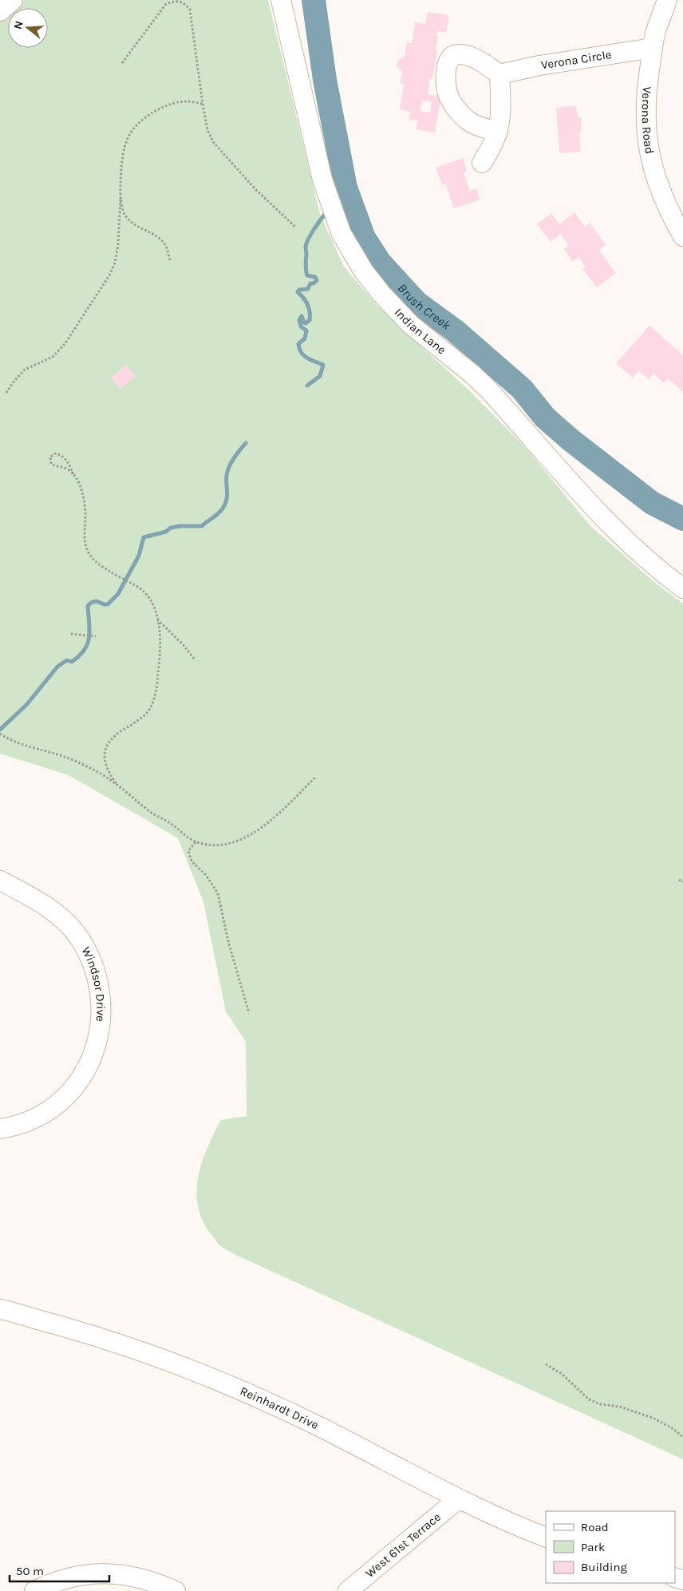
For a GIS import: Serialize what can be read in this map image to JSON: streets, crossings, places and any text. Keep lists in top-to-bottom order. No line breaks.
{"streets":{"street":["Verona Circle","Verona Road","Indian Lane","Windsor Drive","Reinhardt Drive","West 61st Terrace"]},"crossings":[["Verona Circle","Verona Road"],["Reinhardt Drive","West 61st Terrace"]],"water":["Brush Creek"],"legend":["Road","Park","Building"],"scale_bar":"50 m","north":"left"}
